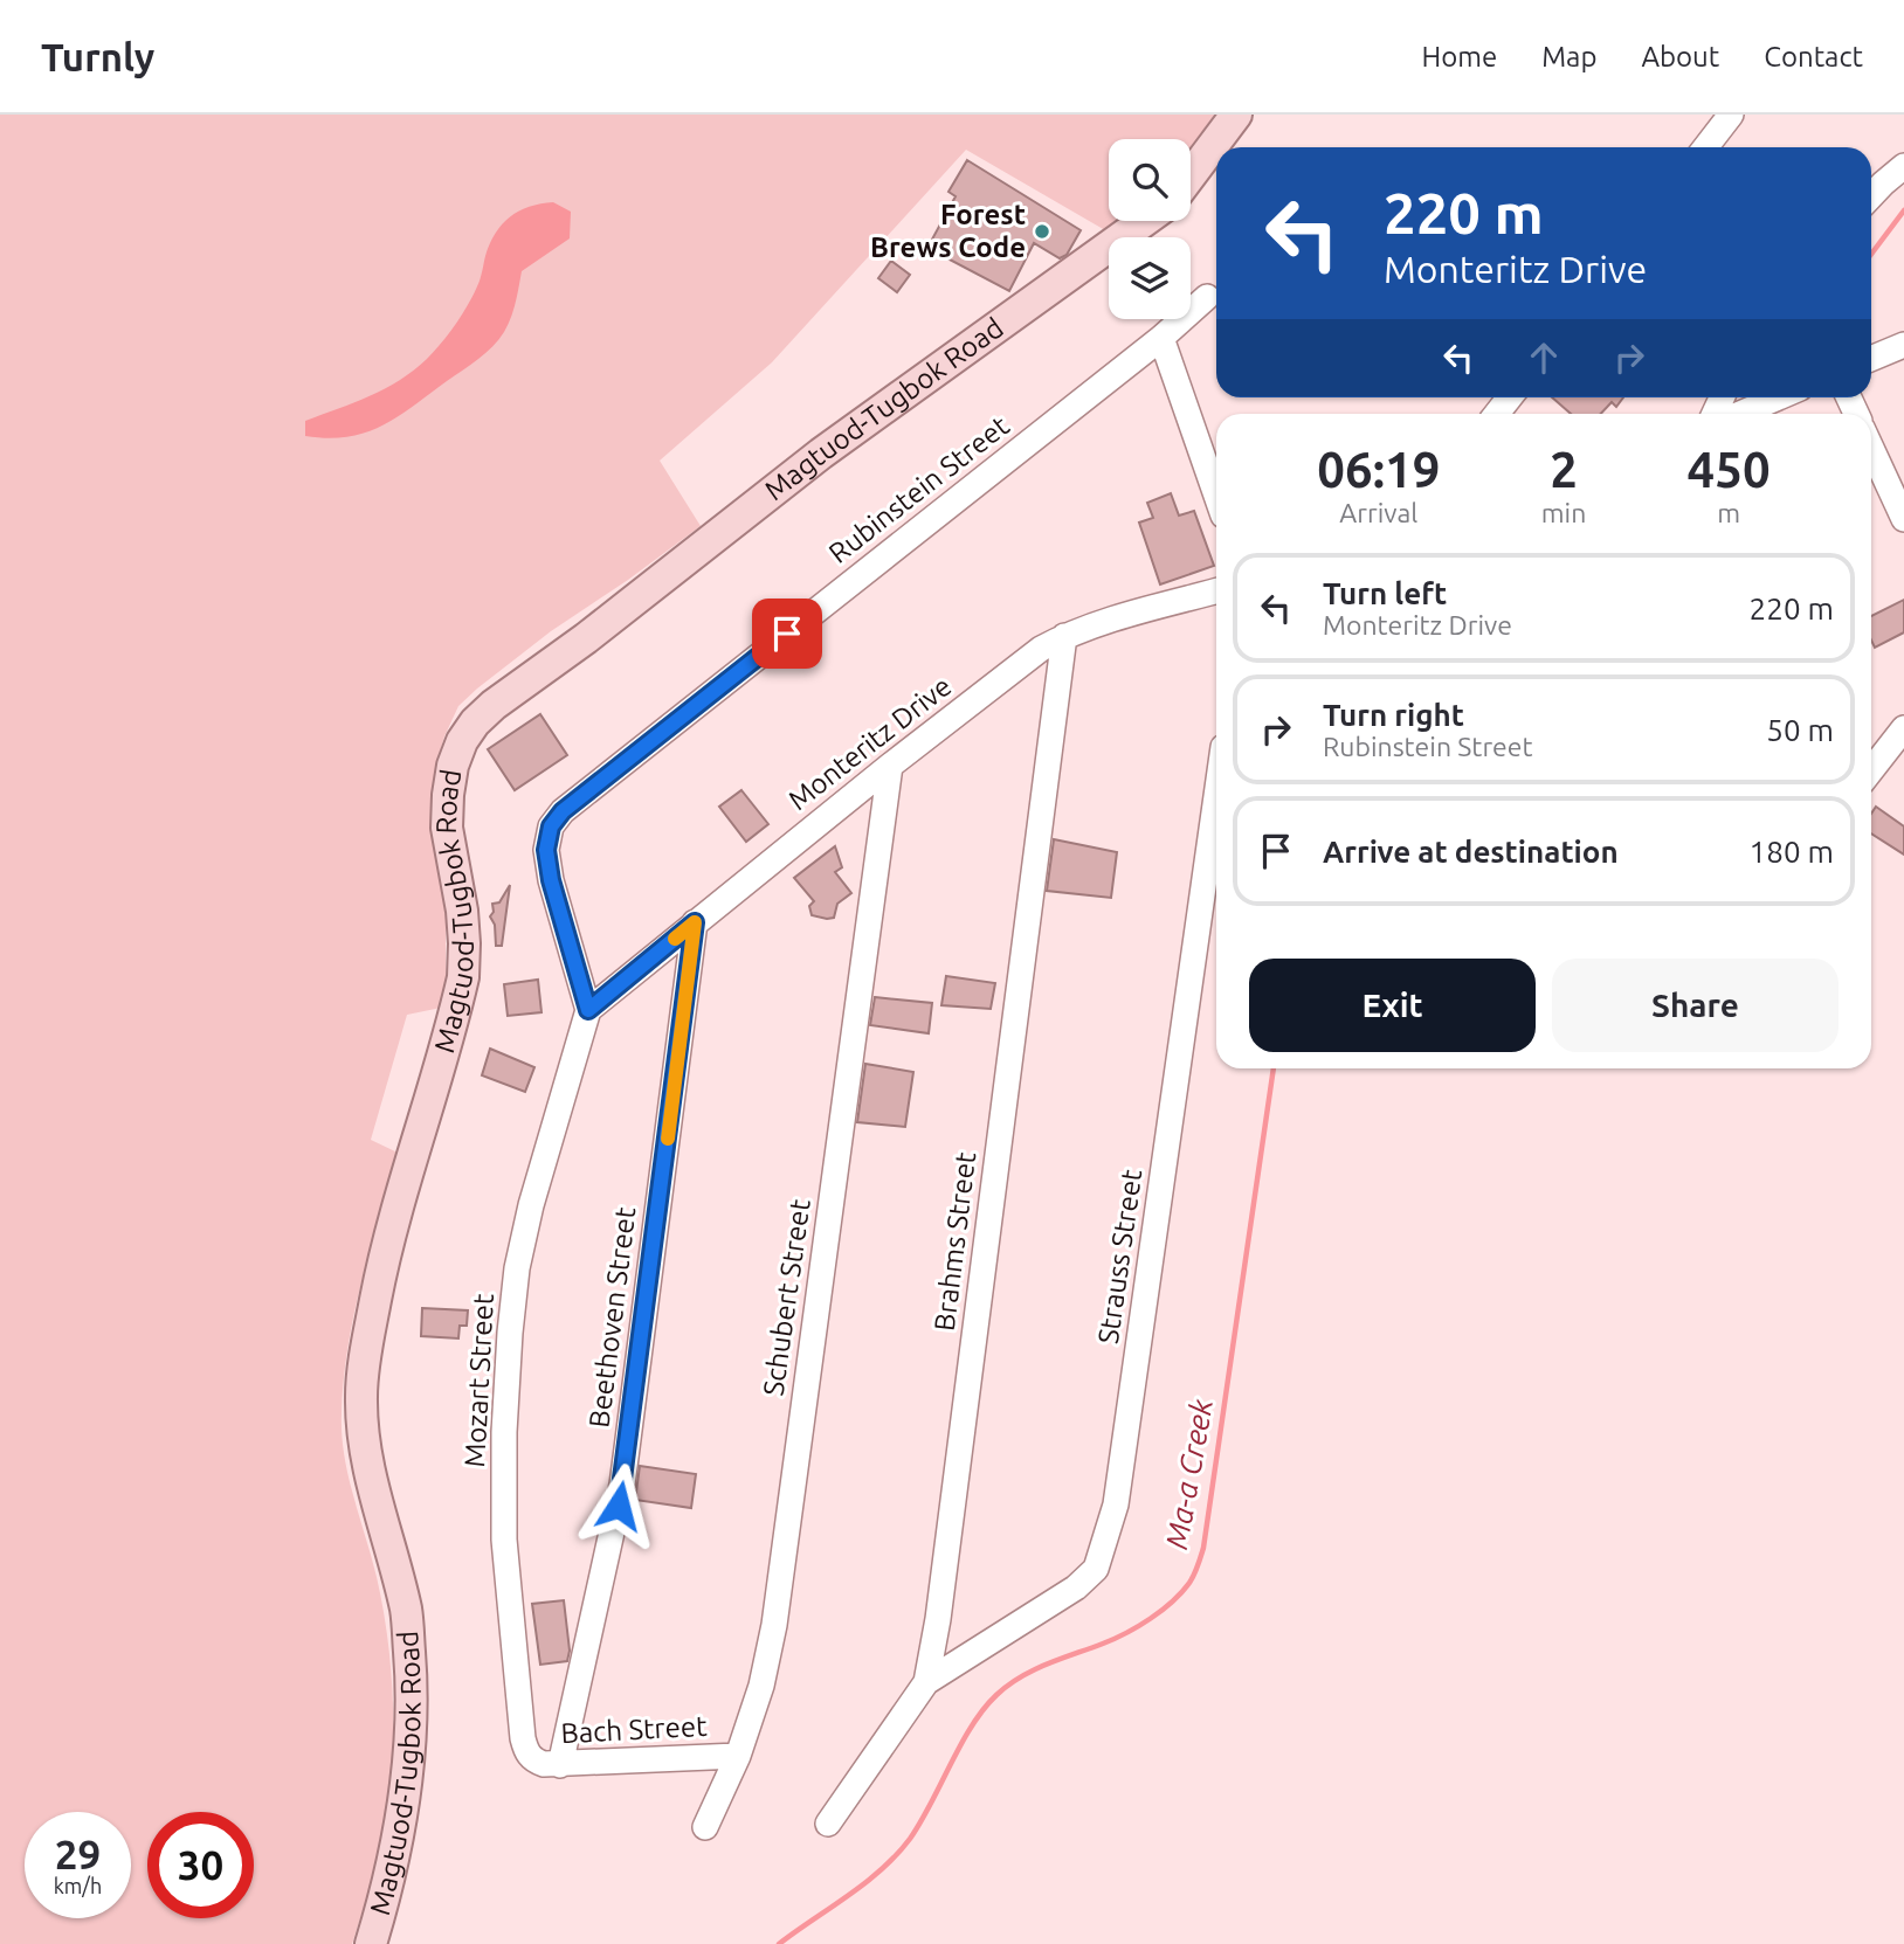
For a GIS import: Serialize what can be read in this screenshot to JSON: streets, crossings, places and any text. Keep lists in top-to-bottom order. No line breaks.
{"streets":{"main road":["Magtuod-Tugbok Road"],"street":["Rubinstein Street","Monteritz Drive","Brahms Street","Strauss Street","Schubert Street","Beethoven Street","Mozart Street","Bach Street"]},"crossings":[["Rubinstein Street","Monteritz Drive"],["Rubinstein Street","Mozart Street"],["Monteritz Drive","Brahms Street"],["Monteritz Drive","Schubert Street"],["Monteritz Drive","Beethoven Street"],["Monteritz Drive","Mozart Street"],["Brahms Street","Strauss Street"],["Schubert Street","Bach Street"],["Beethoven Street","Bach Street"],["Mozart Street","Bach Street"]],"water":["Ma-a Creek"],"places":["Forest Brews Code"],"page":{"header":"Turnly","nav":["Home","Map","About","Contact"],"turn":["220 m","Monteritz Drive"],"eta":["06:19","Arrival","2","min","450","m"],"list":[{"name":"Turn left","note":"Monteritz Drive","value":"220 m"},{"name":"Turn right","note":"Rubinstein Street","value":"50 m"},{"name":"Arrive at destination","value":"180 m"}],"buttons":["Exit","Share"],"speed":"29 km/h","limit":"30"}}
